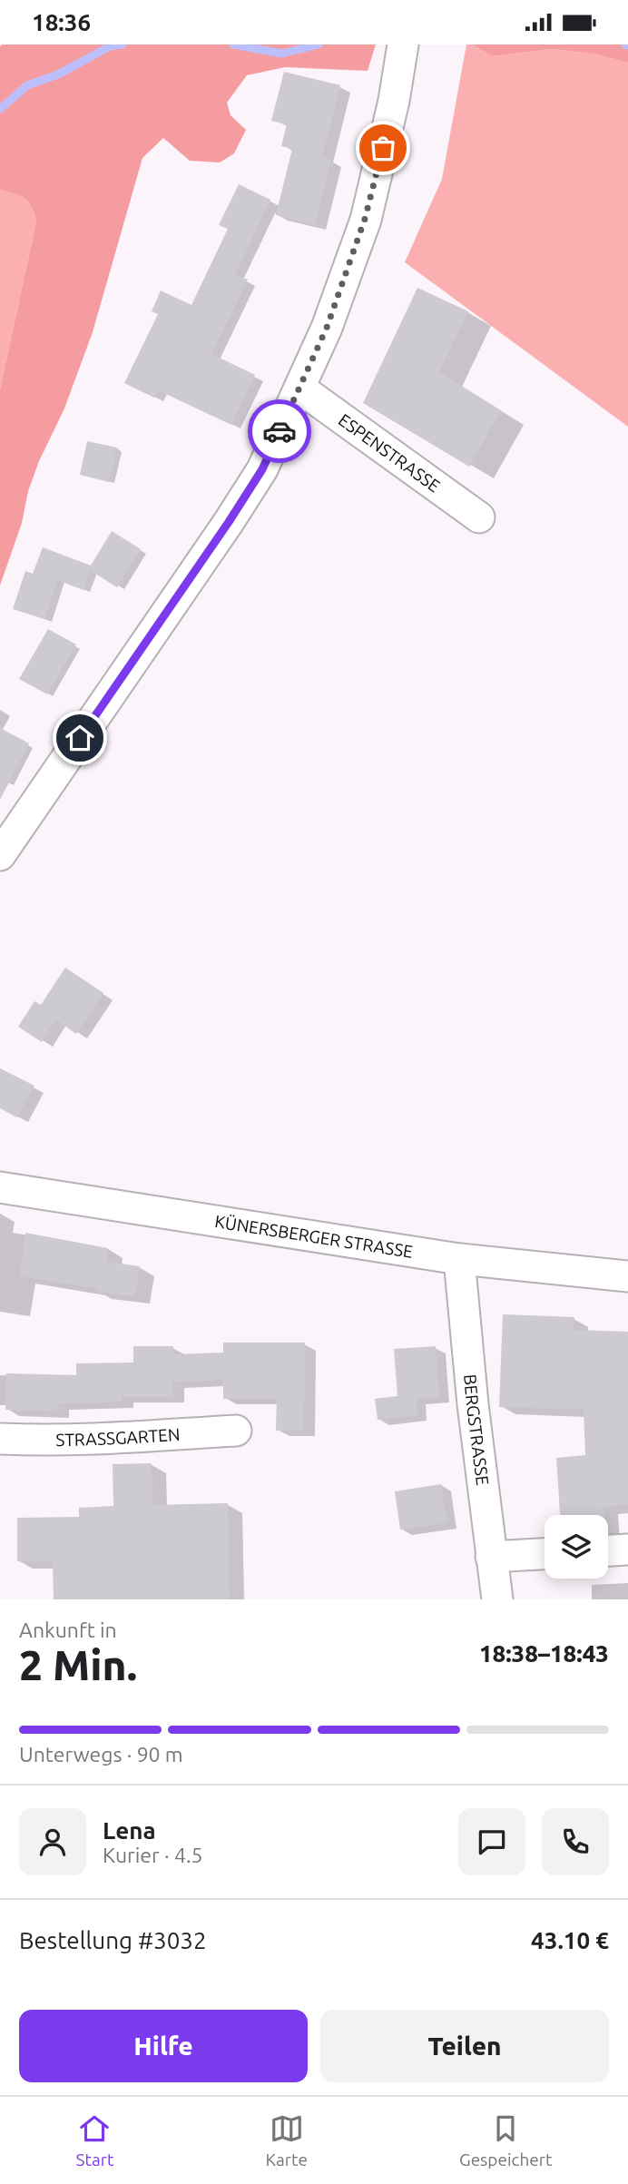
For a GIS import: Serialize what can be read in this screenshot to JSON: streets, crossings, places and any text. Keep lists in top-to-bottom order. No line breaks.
{"streets":{"street":["ESPENSTRASSE","KÜNERSBERGER STRASSE","BERGSTRASSE","STRASSGARTEN"]},"crossings":[["KÜNERSBERGER STRASSE","BERGSTRASSE"]],"page":{"status":"18:36","heading":["2 Min.","Ankunft in","18:38–18:43"],"panel":["Lena","Kurier · 4.5","Bestellung #3032","43.10 €"],"bar":"Unterwegs · 90 m","buttons":["Hilfe","Teilen"],"tabs":["Start","Karte","Gespeichert"]}}
